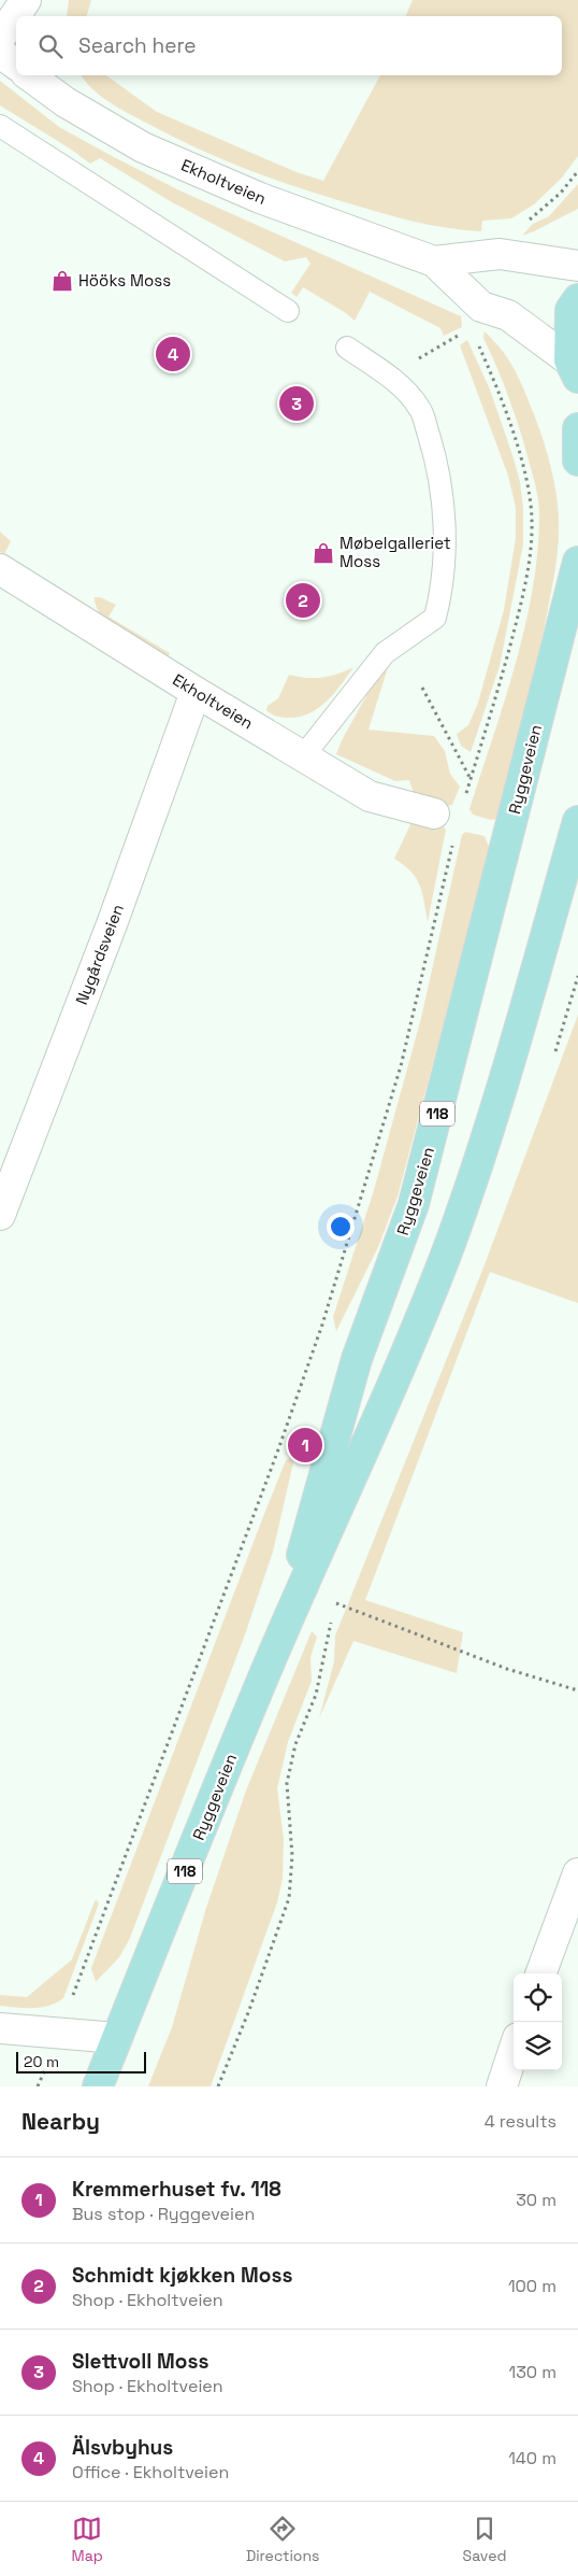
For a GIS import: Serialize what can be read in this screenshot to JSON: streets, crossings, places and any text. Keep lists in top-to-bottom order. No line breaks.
{"streets":{"main road":["Ryggeveien","118"],"street":["Ekholtveien","Nygårdsveien"]},"crossings":[["Ekholtveien","Nygårdsveien"]],"places":{"shop":["Hööks Moss","Møbelgalleriet Moss"]},"scale_bar":"20 m","page":{"search":"Search here","pins":["4","3","2","1"],"scale":"20 m","heading":["Nearby","4 results"],"list":[{"mark":"1","name":"Kremmerhuset fv. 118","note":"Bus stop · Ryggeveien","value":"30 m"},{"mark":"2","name":"Schmidt kjøkken Moss","note":"Shop · Ekholtveien","value":"100 m"},{"mark":"3","name":"Slettvoll Moss","note":"Shop · Ekholtveien","value":"130 m"},{"mark":"4","name":"Älsvbyhus","note":"Office · Ekholtveien","value":"140 m"}],"nav":["Map","Directions","Saved"]}}
